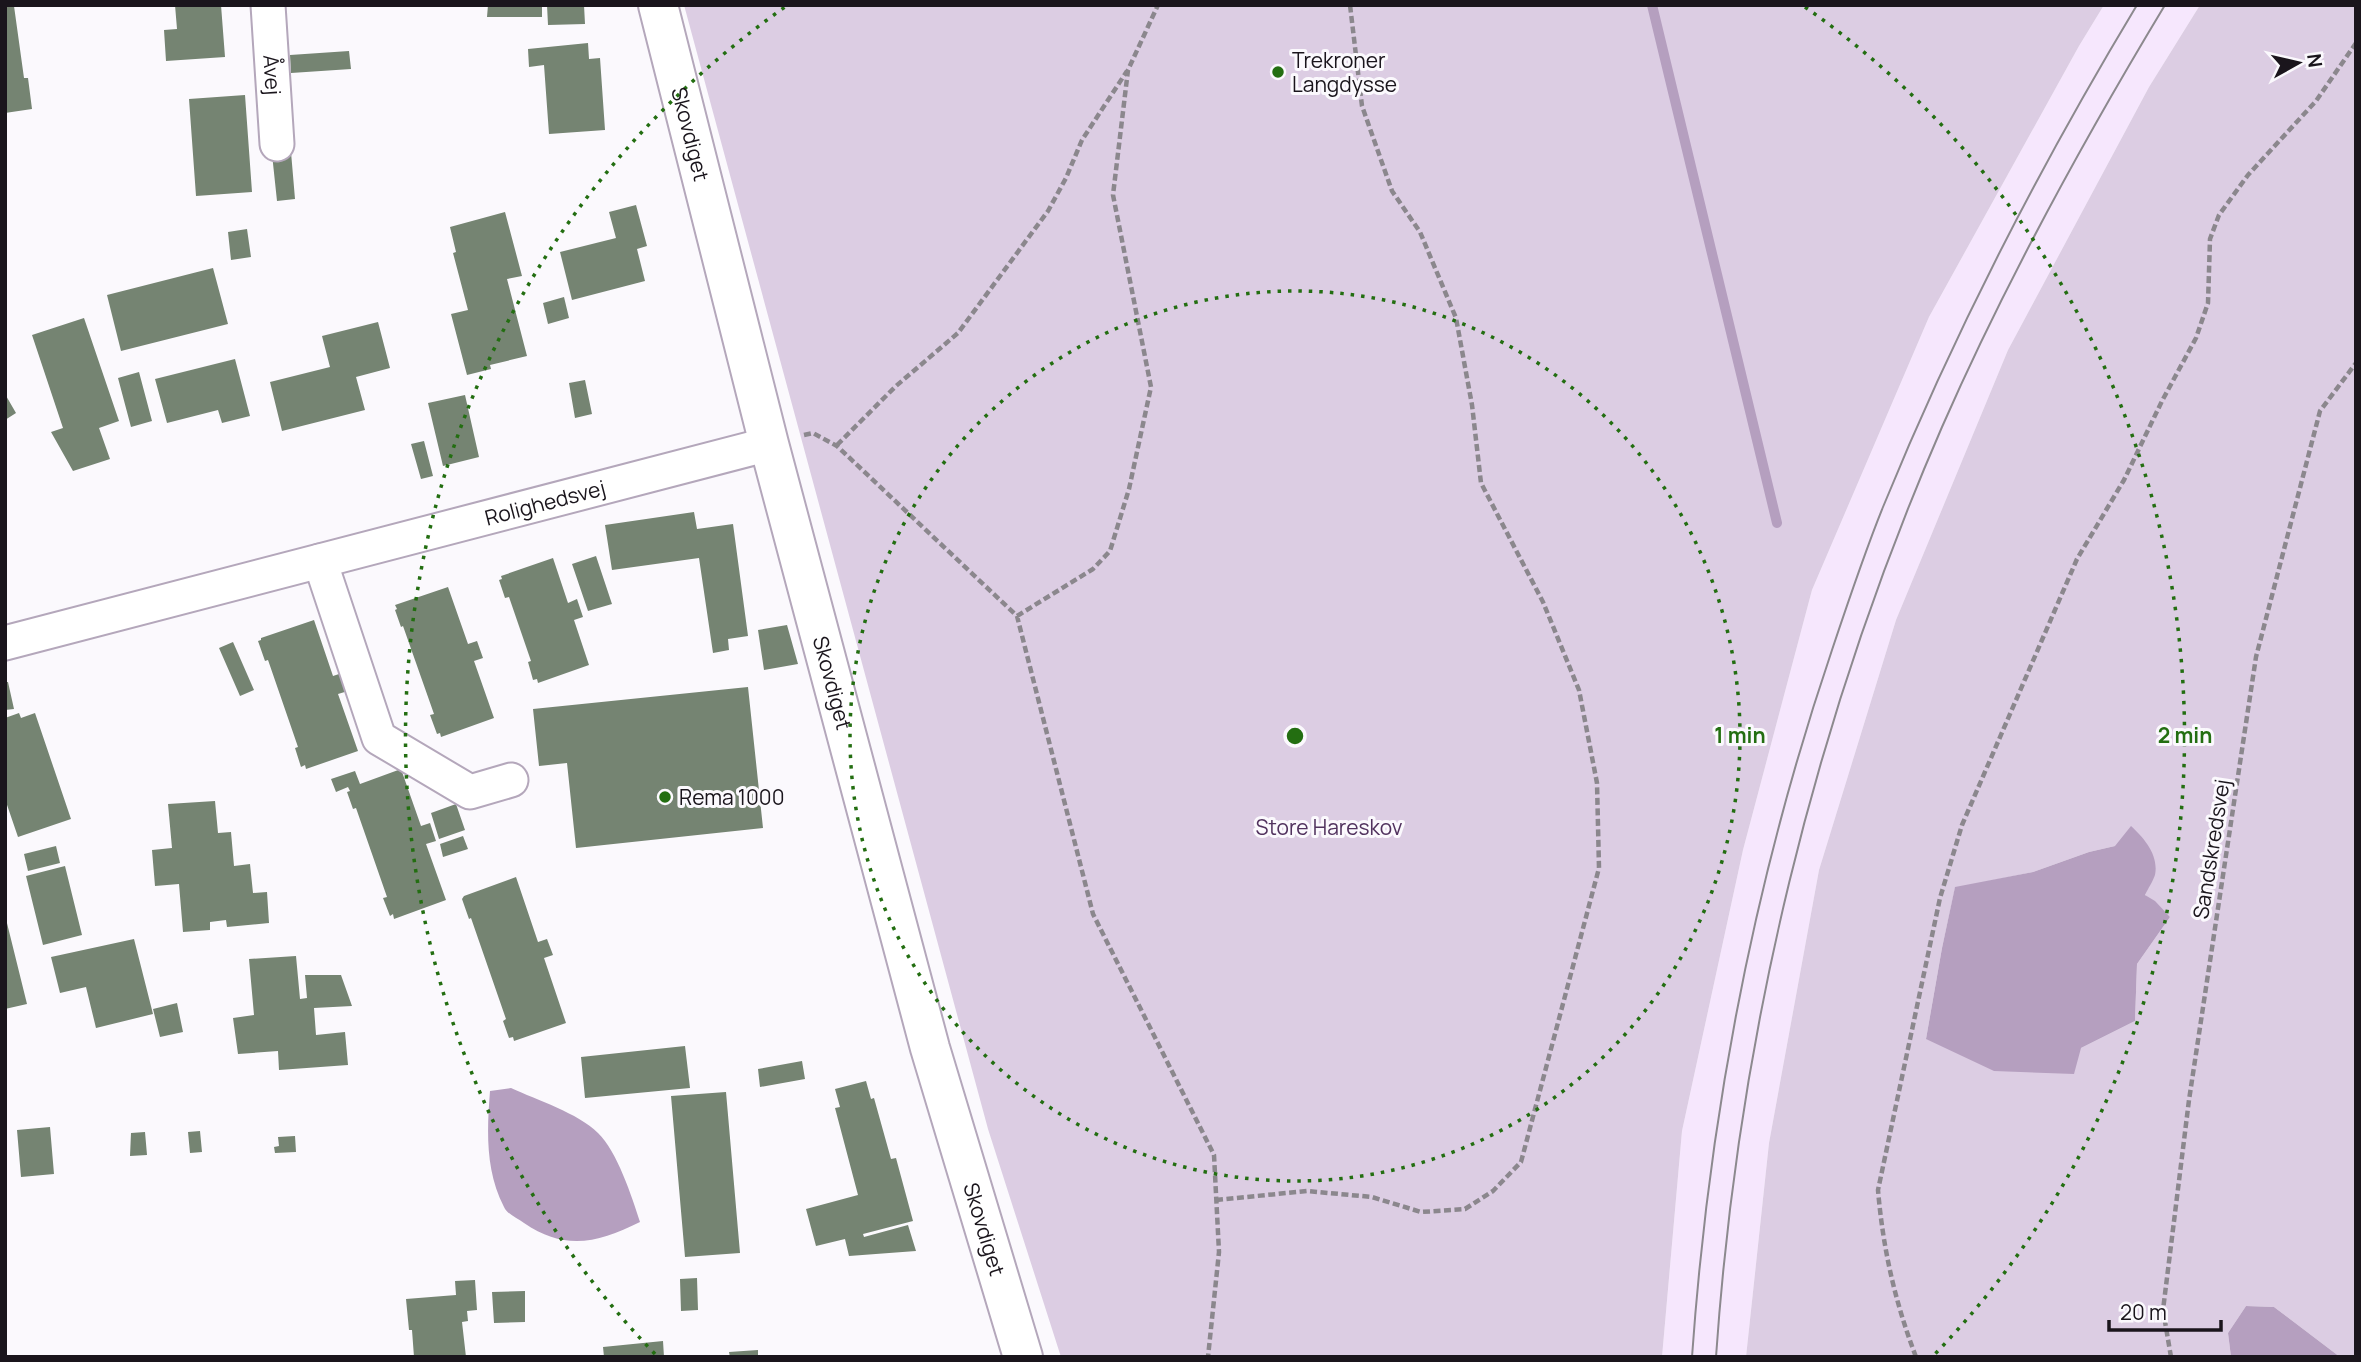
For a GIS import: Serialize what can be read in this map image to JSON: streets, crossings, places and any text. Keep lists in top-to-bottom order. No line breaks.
{"streets":{"street":["Åvej","Skovdiget","Rolighedsvej"],"path":["Sandskredsvej"]},"crossings":[["Skovdiget","Rolighedsvej"]],"parks":["Store Hareskov"],"places":["Trekroner Langdysse","Rema 1000"],"scale_bar":"20 m","north":"right","rings":["1 min","2 min"]}
